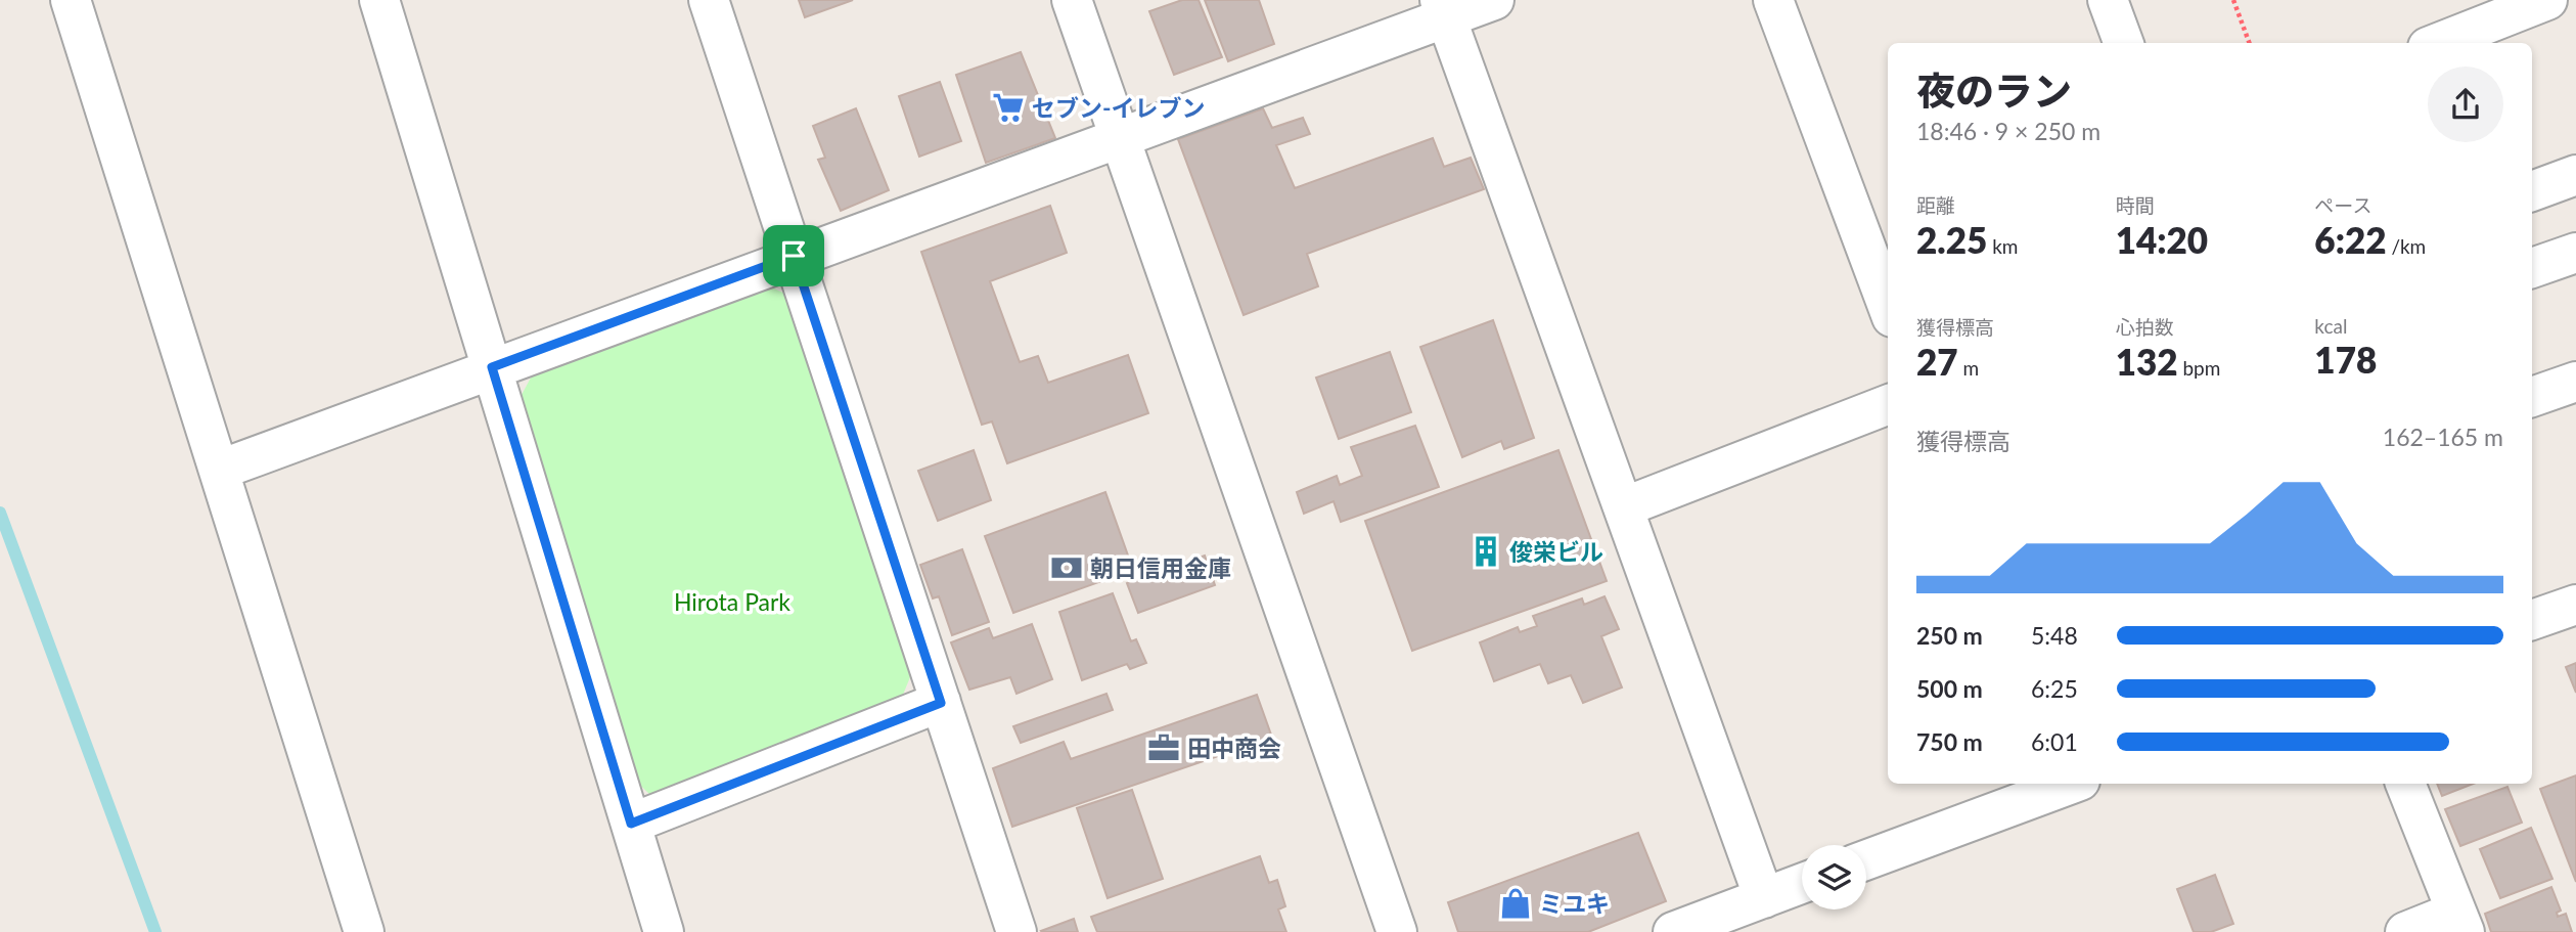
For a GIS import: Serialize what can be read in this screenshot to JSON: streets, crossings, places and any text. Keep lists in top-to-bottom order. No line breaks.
{"parks":["Hirota Park"],"places":{"supermarket":["セブン-イレブン"],"building":["俊栄ビル"],"bank":["朝日信用金庫"],"office":["田中商会"],"shop":["ミユキ"]},"page":{"heading":["夜のラン","18:46 · 9 × 250 m"],"stats":[["距離","2.25 km"],["時間","14:20"],["ペース","6:22 /km"],["獲得標高","27 m"],["心拍数","132 bpm"],["kcal","178"]],"chart":["獲得標高","162–165 m"],"list":[{"name":"250 m","note":"5:48"},{"name":"500 m","note":"6:25"},{"name":"750 m","note":"6:01"}]}}
